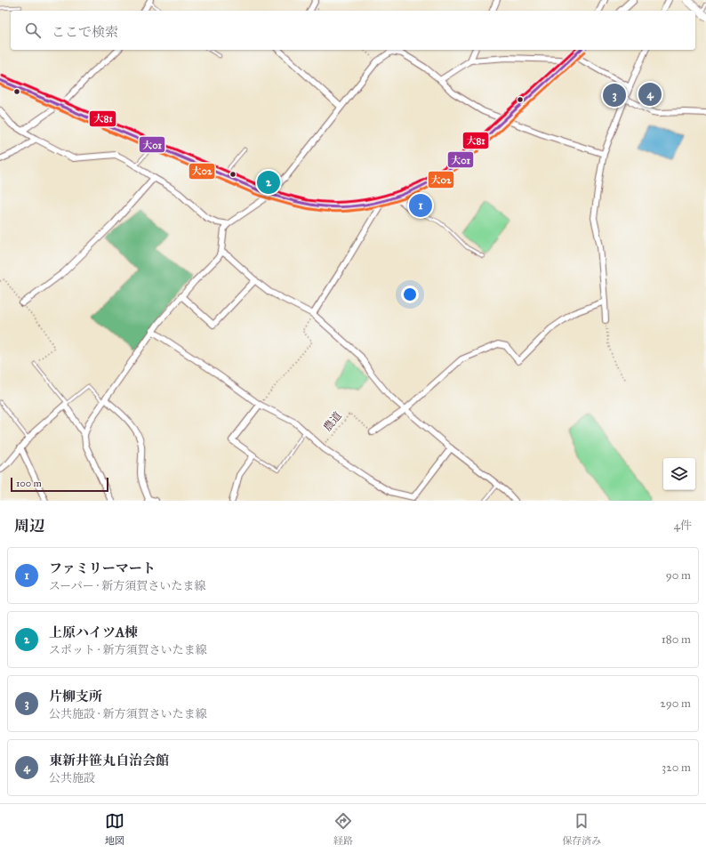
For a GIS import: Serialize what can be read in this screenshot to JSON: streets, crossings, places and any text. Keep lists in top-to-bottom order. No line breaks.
{"streets":{"path":["農道"]},"lines":["transit line 大01","transit line 大81","transit line 大02"],"scale_bar":"100 m","page":{"search":"ここで検索","pins":["4","3","2","1"],"scale":"100 m","heading":["周辺","4件"],"list":[{"mark":"1","name":"ファミリーマート","note":"スーパー · 新方須賀さいたま線","value":"90 m"},{"mark":"2","name":"上原ハイツA棟","note":"スポット · 新方須賀さいたま線","value":"180 m"},{"mark":"3","name":"片柳支所","note":"公共施設 · 新方須賀さいたま線","value":"290 m"},{"mark":"4","name":"東新井笹丸自治会館","note":"公共施設","value":"320 m"}],"nav":["地図","経路","保存済み"]}}
